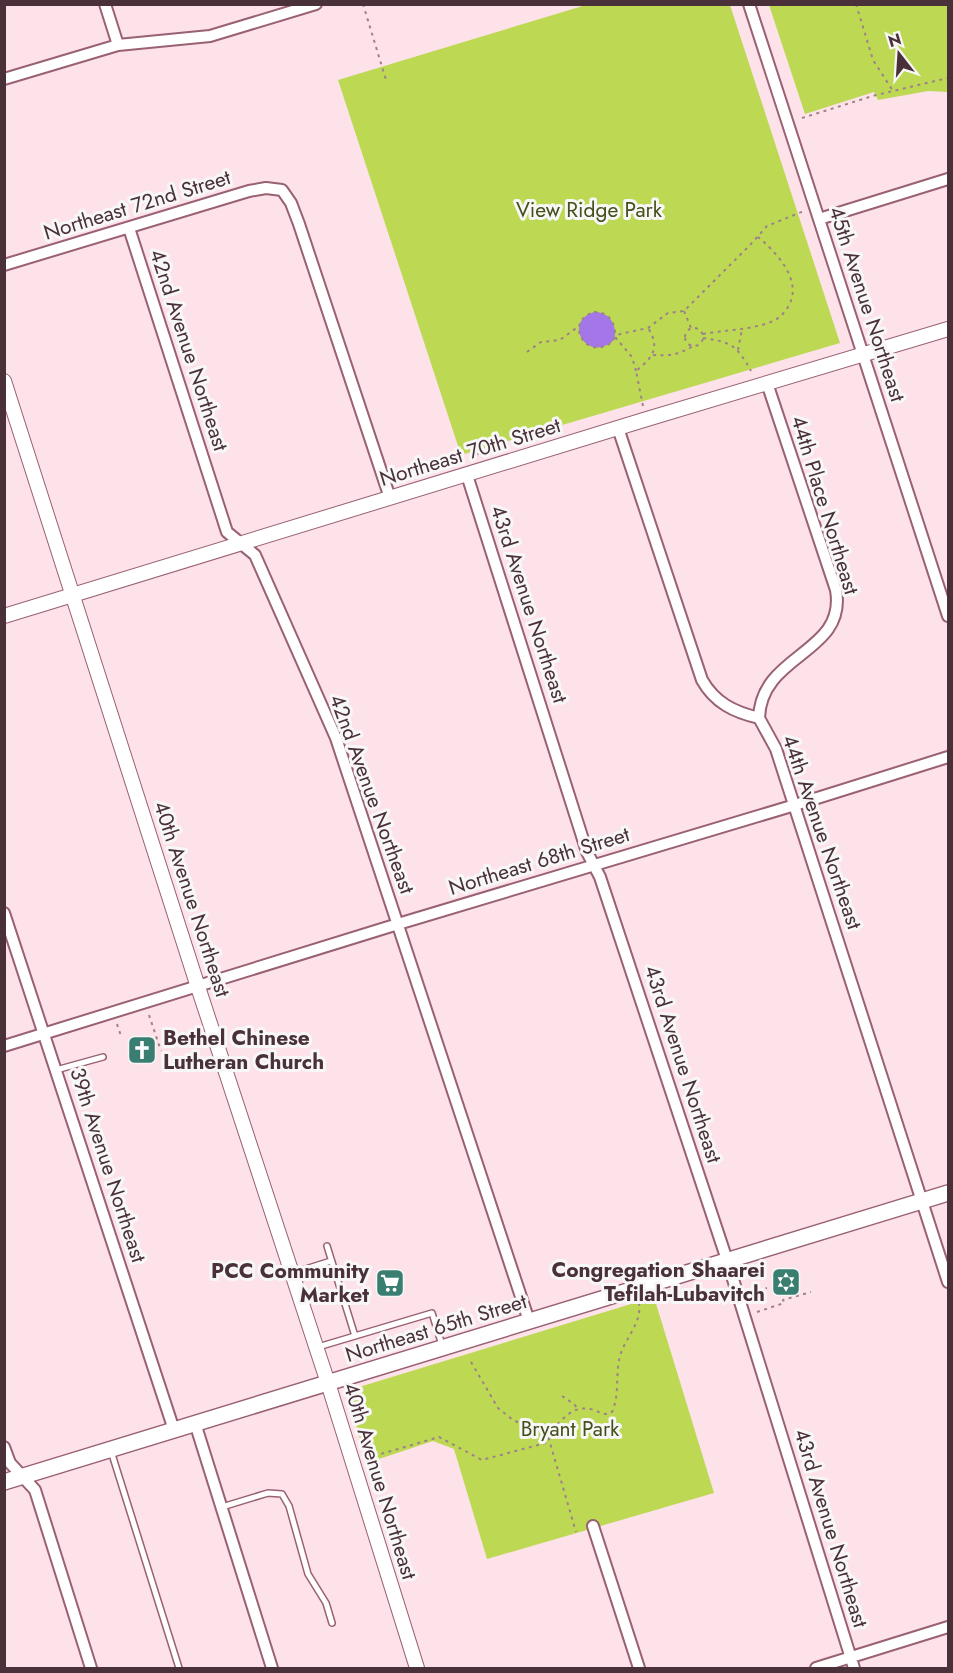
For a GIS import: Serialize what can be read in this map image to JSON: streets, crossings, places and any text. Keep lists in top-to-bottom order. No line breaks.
{"streets":{"main road":["Northeast 65th Street"],"street":["Northeast 72nd Street","45th Avenue Northeast","42nd Avenue Northeast","Northeast 70th Street","44th Place Northeast","43rd Avenue Northeast","44th Avenue Northeast","Northeast 68th Street","40th Avenue Northeast","39th Avenue Northeast"]},"crossings":[["Northeast 72nd Street","42nd Avenue Northeast"],["Northeast 72nd Street","Northeast 70th Street"],["45th Avenue Northeast","Northeast 70th Street"],["42nd Avenue Northeast","Northeast 70th Street"],["42nd Avenue Northeast","Northeast 68th Street"],["42nd Avenue Northeast","Northeast 65th Street"],["Northeast 70th Street","44th Place Northeast"],["Northeast 70th Street","43rd Avenue Northeast"],["Northeast 70th Street","44th Avenue Northeast"],["Northeast 70th Street","40th Avenue Northeast"],["44th Place Northeast","44th Avenue Northeast"],["43rd Avenue Northeast","Northeast 68th Street"],["43rd Avenue Northeast","Northeast 65th Street"],["44th Avenue Northeast","Northeast 68th Street"],["44th Avenue Northeast","Northeast 65th Street"],["Northeast 68th Street","40th Avenue Northeast"],["Northeast 68th Street","39th Avenue Northeast"],["40th Avenue Northeast","Northeast 65th Street"],["39th Avenue Northeast","Northeast 65th Street"]],"parks":["View Ridge Park","Bryant Park"],"places":{"church":["Bethel Chinese Lutheran Church"],"synagogue":["Congregation Shaarei Tefilah-Lubavitch"],"supermarket":["PCC Community Market"]},"north":"top"}
